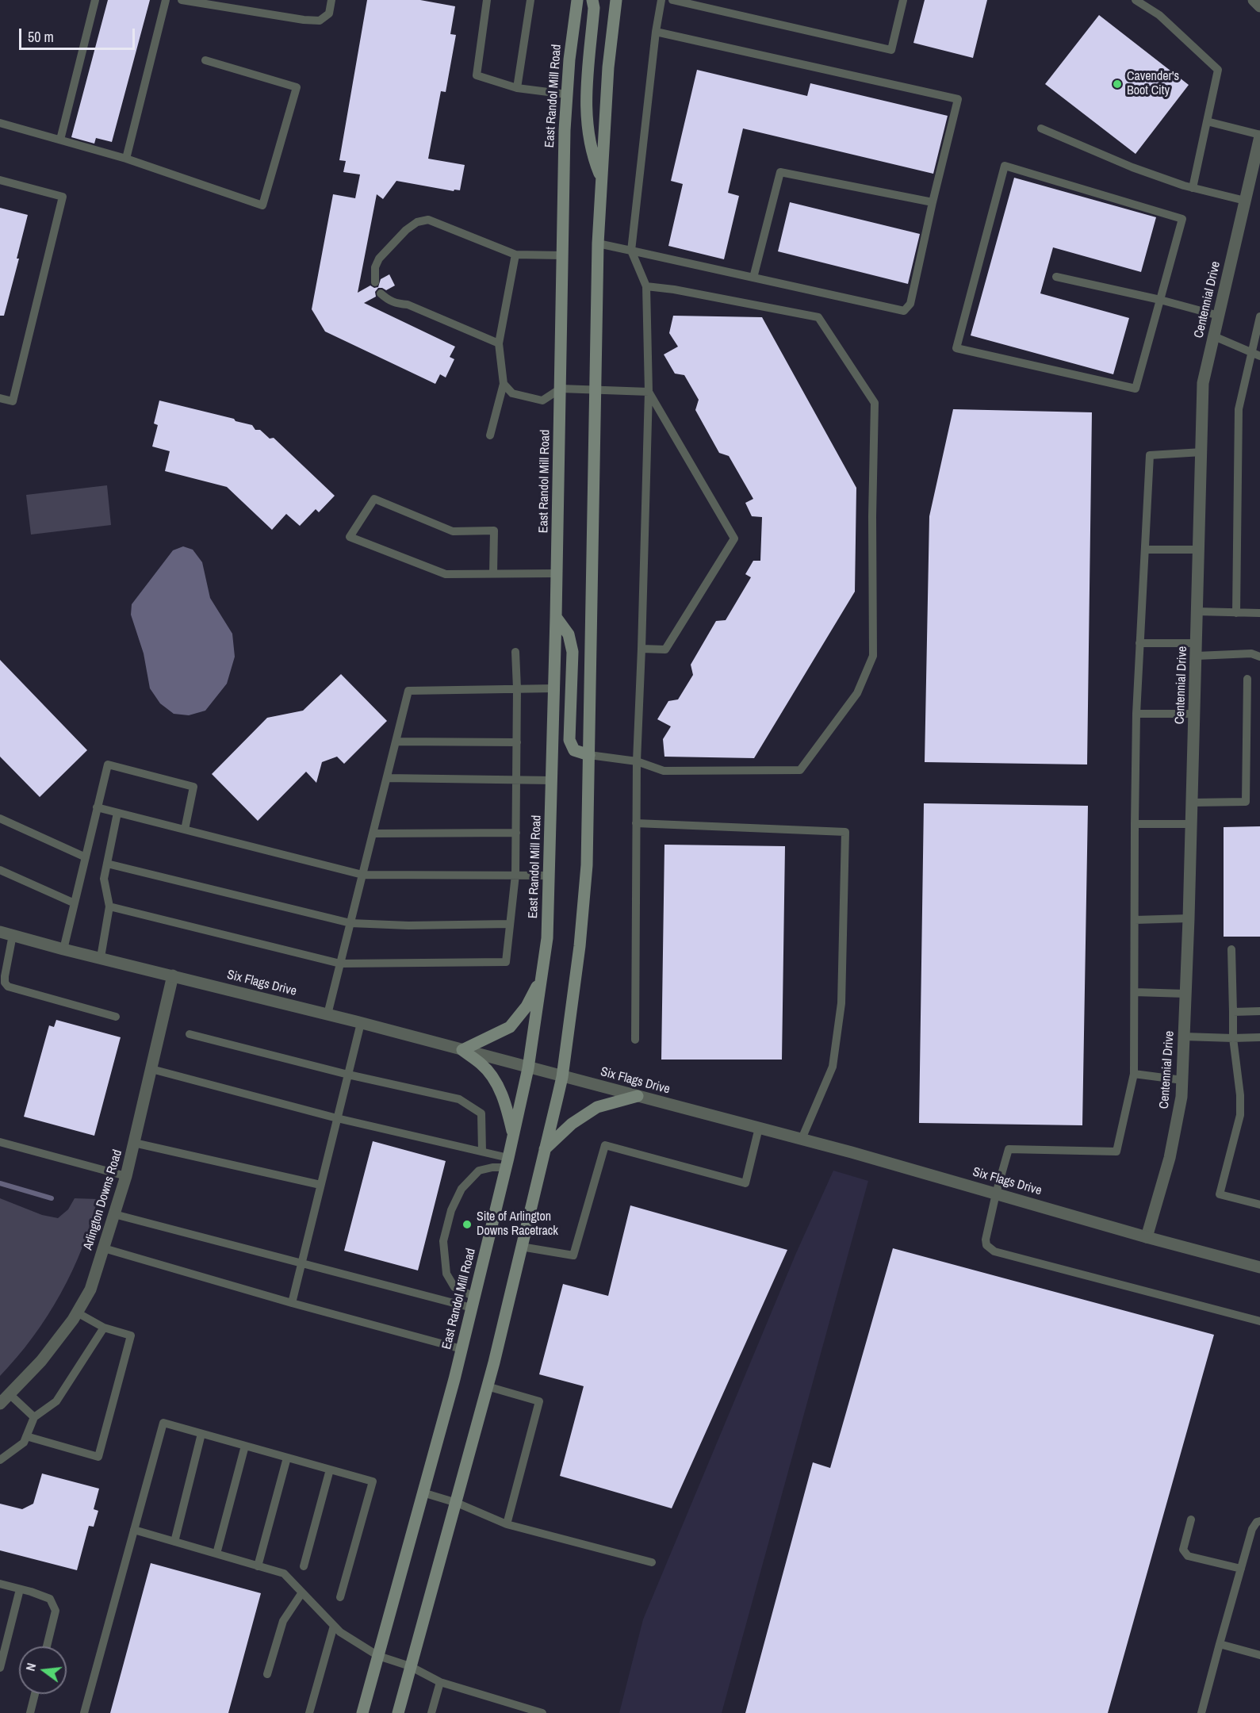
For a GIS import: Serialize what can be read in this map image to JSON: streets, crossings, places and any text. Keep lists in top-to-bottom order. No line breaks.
{"streets":{"main road":["East Randol Mill Road"],"street":["Centennial Drive","Six Flags Drive","Arlington Downs Road"]},"crossings":[["East Randol Mill Road","Six Flags Drive"],["Centennial Drive","Six Flags Drive"],["Six Flags Drive","Arlington Downs Road"]],"places":["Cavender's Boot City","Site of Arlington Downs Racetrack"],"scale_bar":"50 m","north":"left"}
